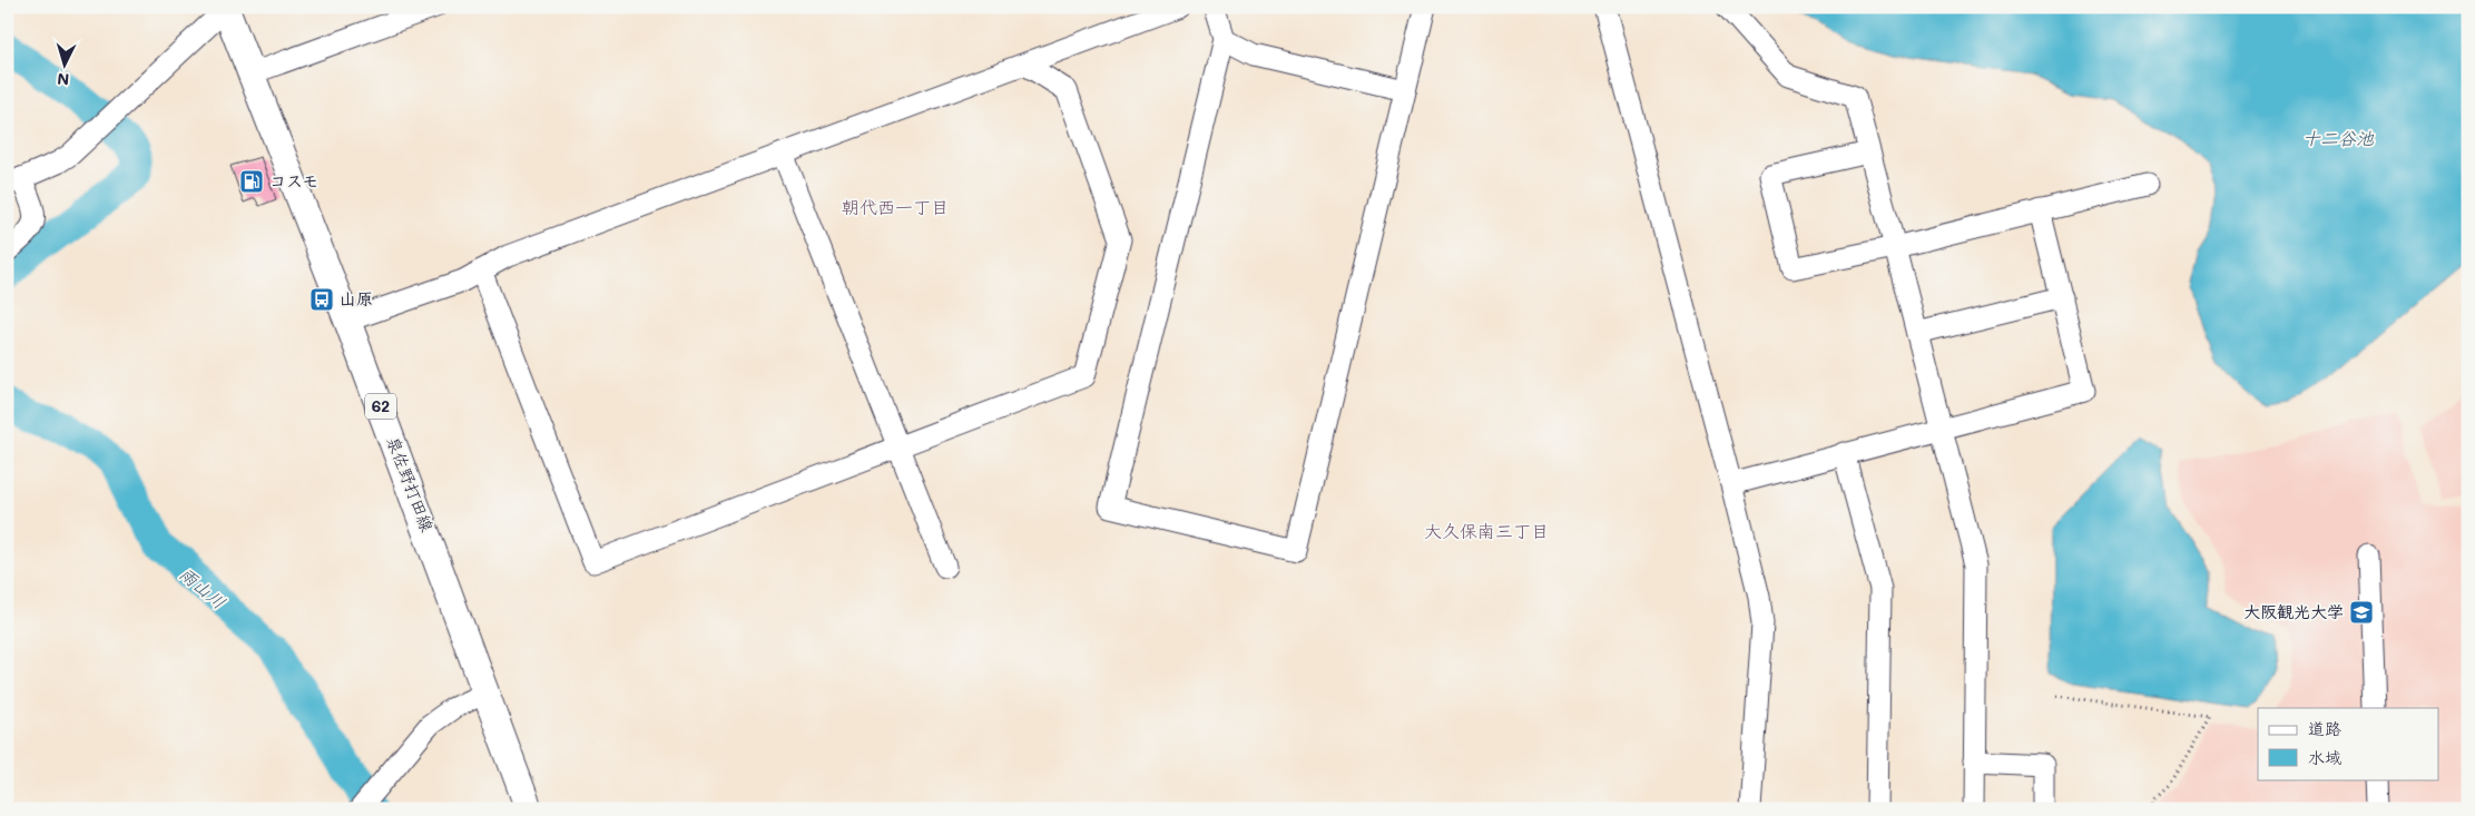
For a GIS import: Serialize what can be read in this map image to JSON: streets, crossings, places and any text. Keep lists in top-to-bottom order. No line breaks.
{"streets":{"main road":["62","泉佐野打田線"]},"districts":["朝代西一丁目","大久保南三丁目"],"water":["十二谷池","雨山川"],"places":{"fuel station":["コスモ"],"bus stop":["山原"],"school or university":["大阪観光大学"]},"legend":["道路","水域"],"north":"bottom"}
